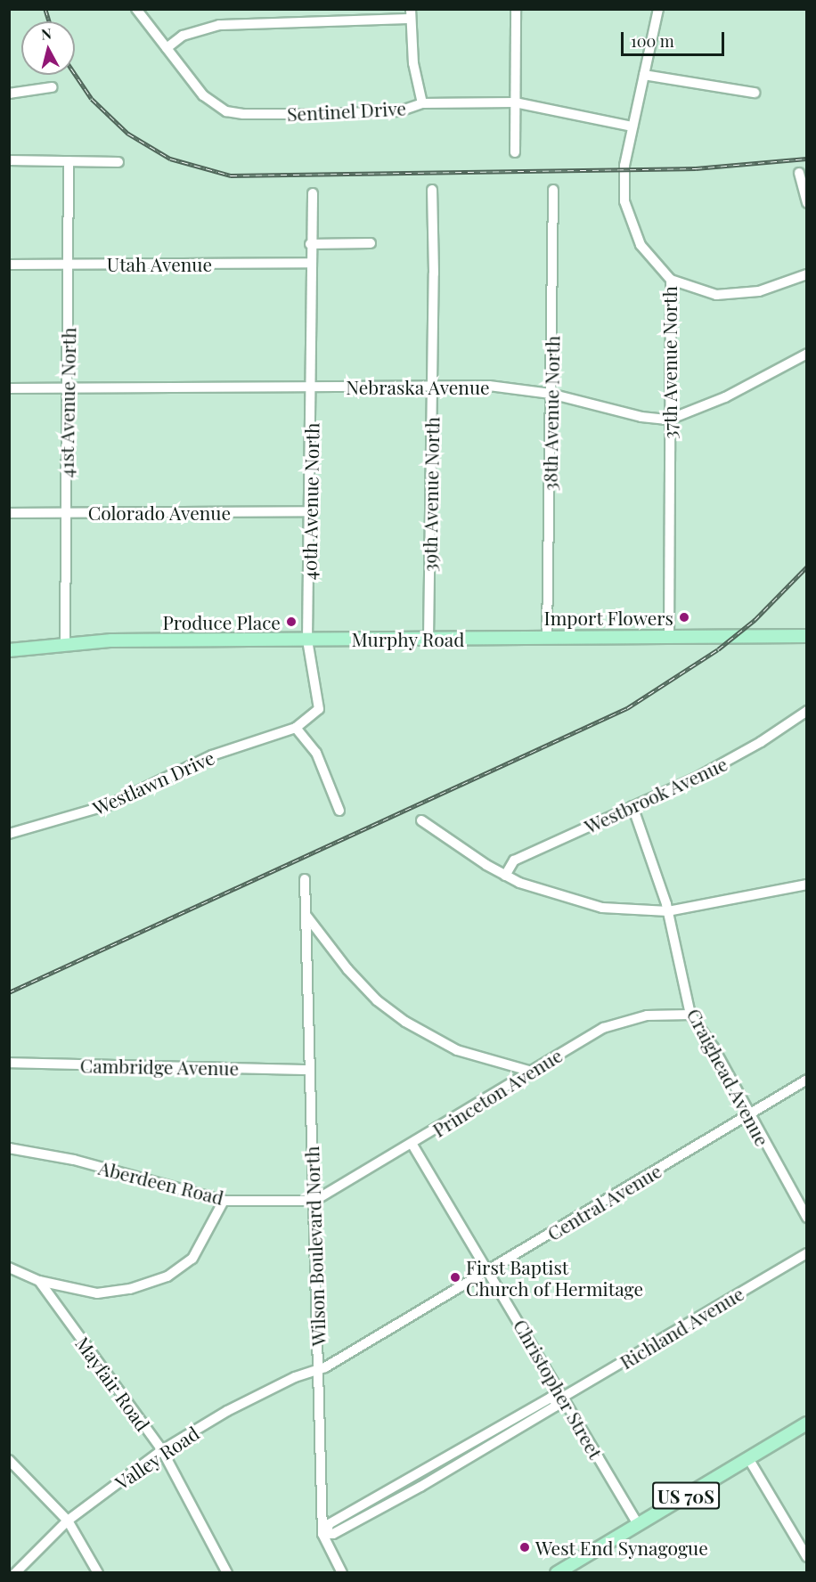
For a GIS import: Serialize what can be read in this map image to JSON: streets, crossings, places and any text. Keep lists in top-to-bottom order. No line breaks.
{"streets":{"main road":["Murphy Road","US 70S"],"street":["Sentinel Drive","Utah Avenue","37th Avenue North","Nebraska Avenue","41st Avenue North","38th Avenue North","39th Avenue North","40th Avenue North","Colorado Avenue","Westlawn Drive","Westbrook Avenue","Cambridge Avenue","Craighead Avenue","Princeton Avenue","Aberdeen Road","Central Avenue","Wilson Boulevard North","Richland Avenue","Mayfair Road","Christopher Street","Valley Road"]},"crossings":[["Sentinel Drive","37th Avenue North"],["Utah Avenue","41st Avenue North"],["Utah Avenue","40th Avenue North"],["37th Avenue North","Nebraska Avenue"],["37th Avenue North","Murphy Road"],["Nebraska Avenue","41st Avenue North"],["Nebraska Avenue","38th Avenue North"],["Nebraska Avenue","39th Avenue North"],["Nebraska Avenue","40th Avenue North"],["41st Avenue North","Colorado Avenue"],["41st Avenue North","Murphy Road"],["38th Avenue North","Murphy Road"],["39th Avenue North","Murphy Road"],["40th Avenue North","Colorado Avenue"],["40th Avenue North","Murphy Road"],["40th Avenue North","Westlawn Drive"],["Westbrook Avenue","Craighead Avenue"],["Cambridge Avenue","Wilson Boulevard North"],["Craighead Avenue","Princeton Avenue"],["Craighead Avenue","Central Avenue"],["Princeton Avenue","Aberdeen Road"],["Princeton Avenue","Wilson Boulevard North"],["Princeton Avenue","Christopher Street"],["Aberdeen Road","Wilson Boulevard North"],["Central Avenue","Wilson Boulevard North"],["Central Avenue","Christopher Street"],["Central Avenue","Valley Road"],["Wilson Boulevard North","Richland Avenue"],["Wilson Boulevard North","Valley Road"],["Richland Avenue","Christopher Street"],["Mayfair Road","Valley Road"],["Christopher Street","US 70S"]],"places":["Import Flowers","Produce Place","First Baptist Church of Hermitage","West End Synagogue"],"scale_bar":"100 m","north":"top"}
